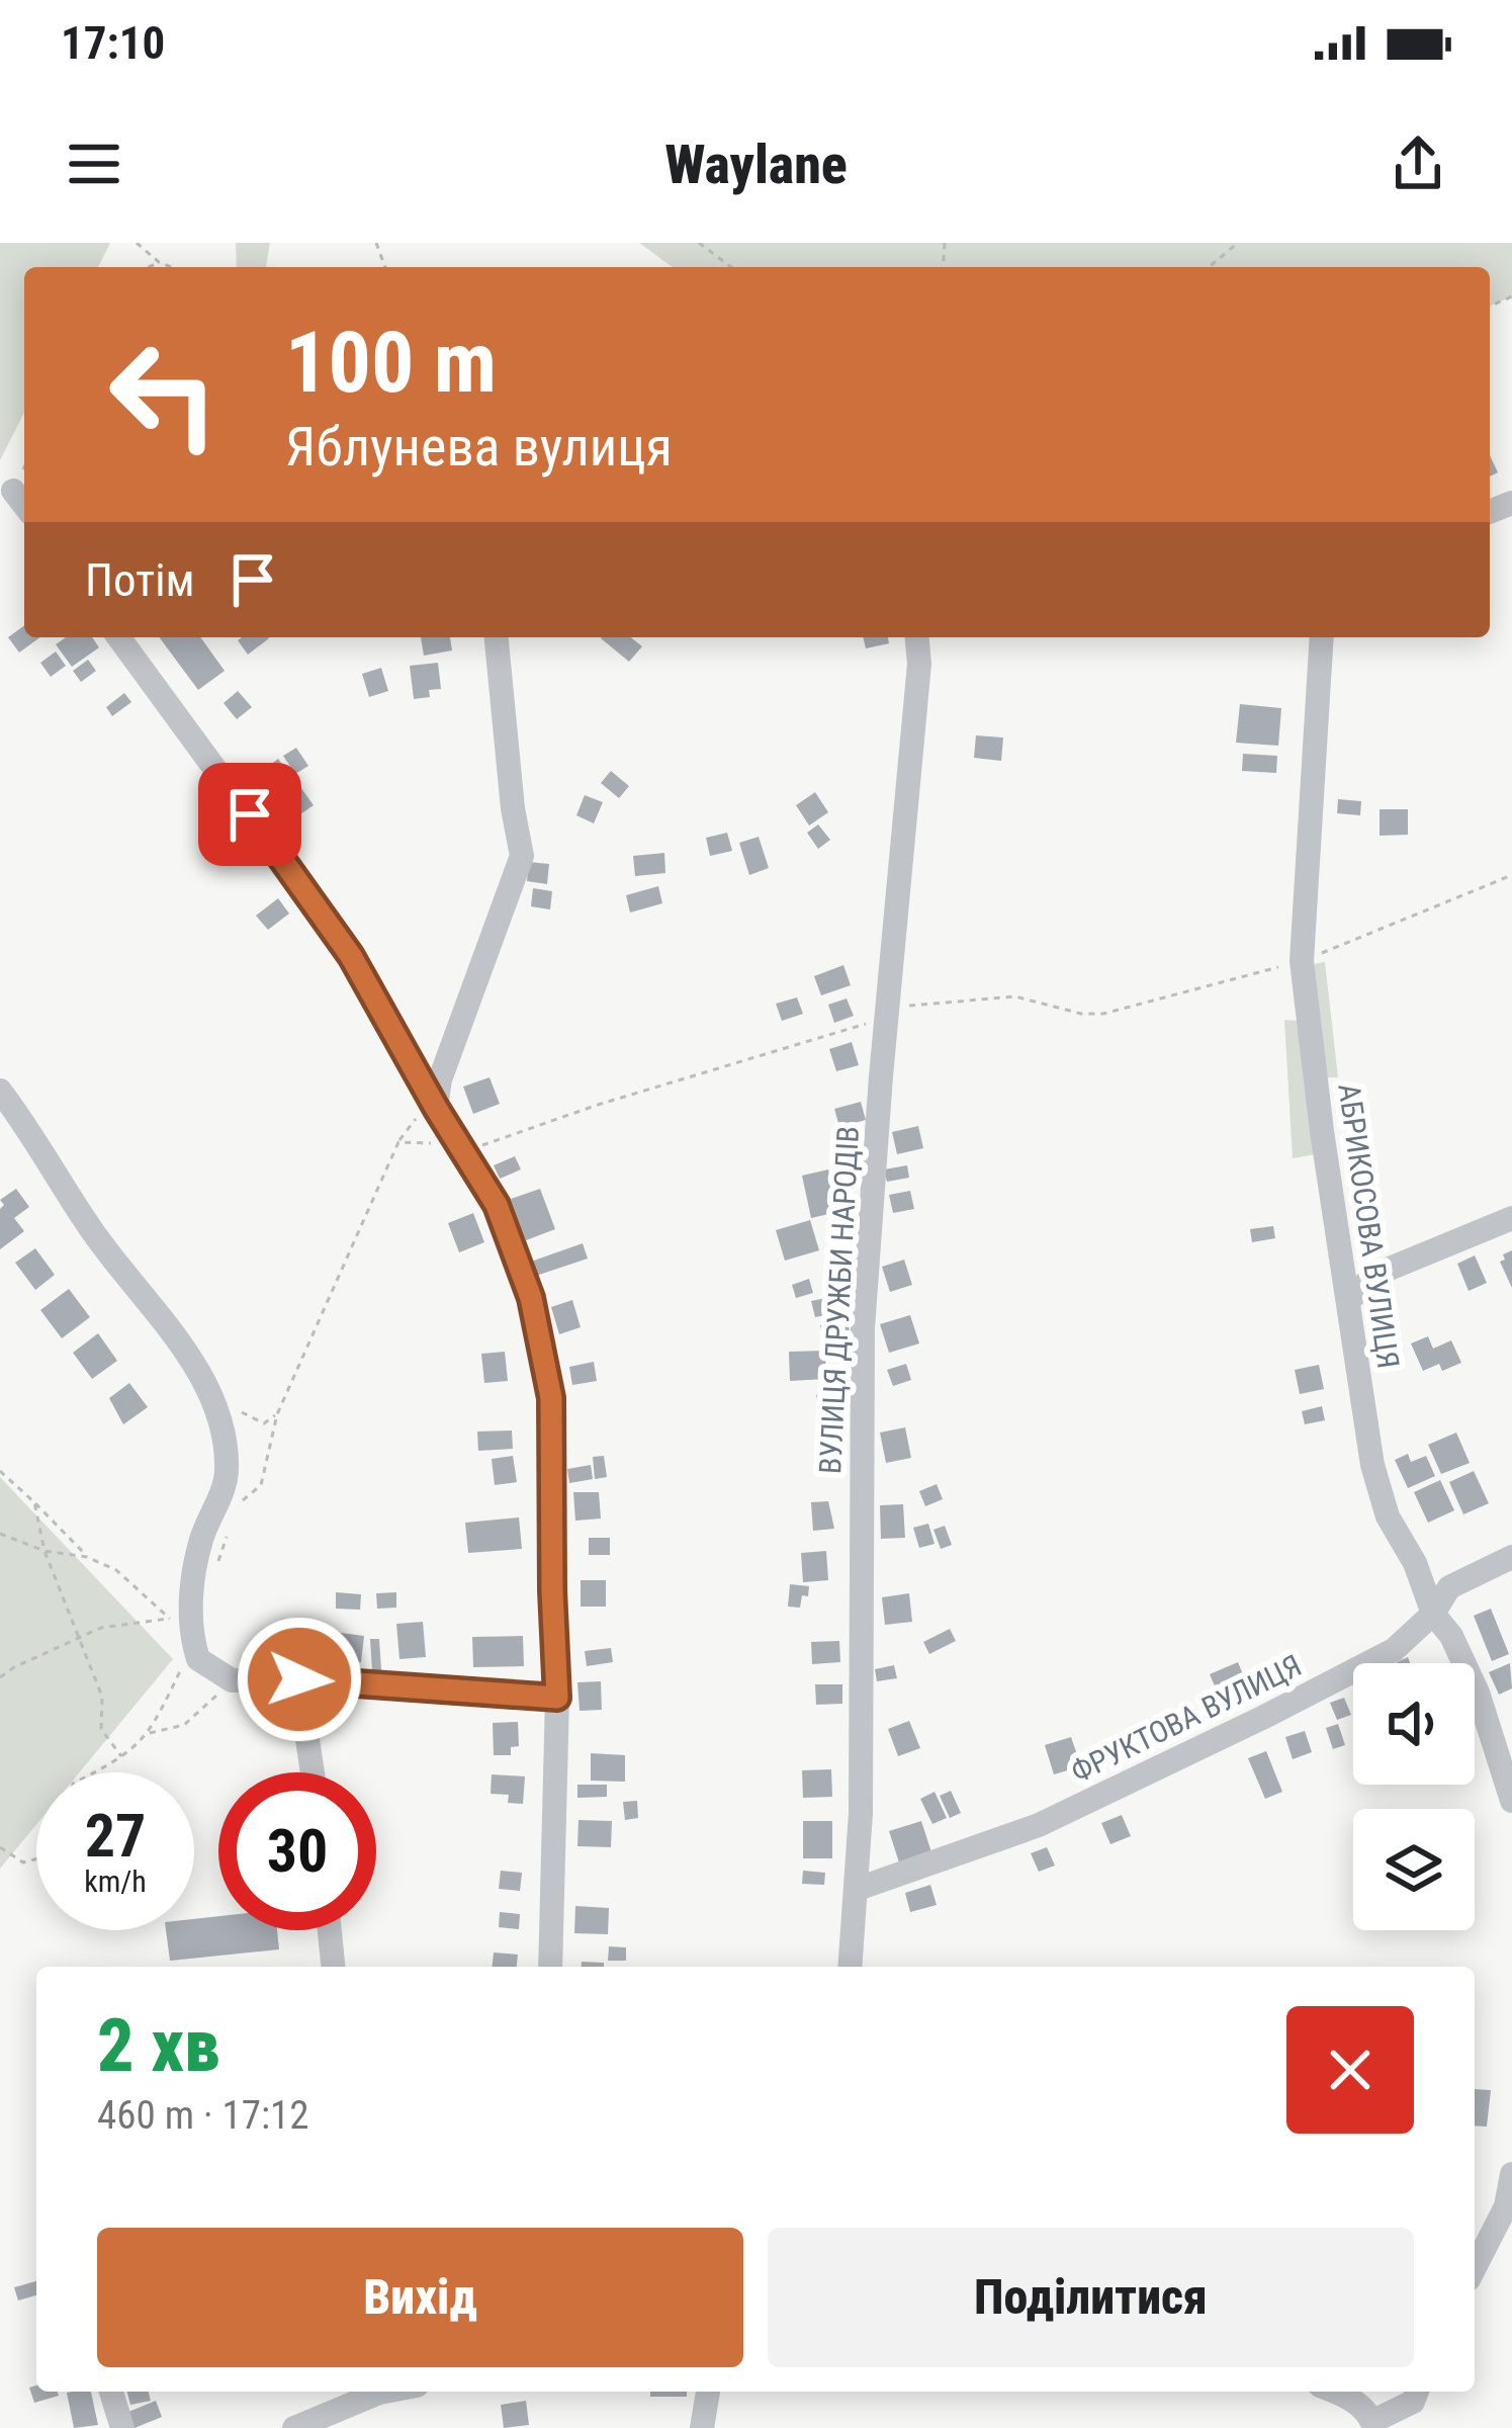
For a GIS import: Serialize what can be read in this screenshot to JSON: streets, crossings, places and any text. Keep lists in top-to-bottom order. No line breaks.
{"streets":{"street":["АБРИКОСОВА ВУЛИЦЯ","ВУЛИЦЯ ДРУЖБИ НАРОДІВ","ФРУКТОВА ВУЛИЦЯ"]},"crossings":[["АБРИКОСОВА ВУЛИЦЯ","ФРУКТОВА ВУЛИЦЯ"],["ВУЛИЦЯ ДРУЖБИ НАРОДІВ","ФРУКТОВА ВУЛИЦЯ"]],"page":{"status":"17:10","header":"Waylane","turn":["100 m","Яблунева вулиця"],"then":"Потім","speed":"27 km/h","limit":"30","heading":["2 хв","460 m · 17:12"],"buttons":["Вихід","Поділитися"]}}
